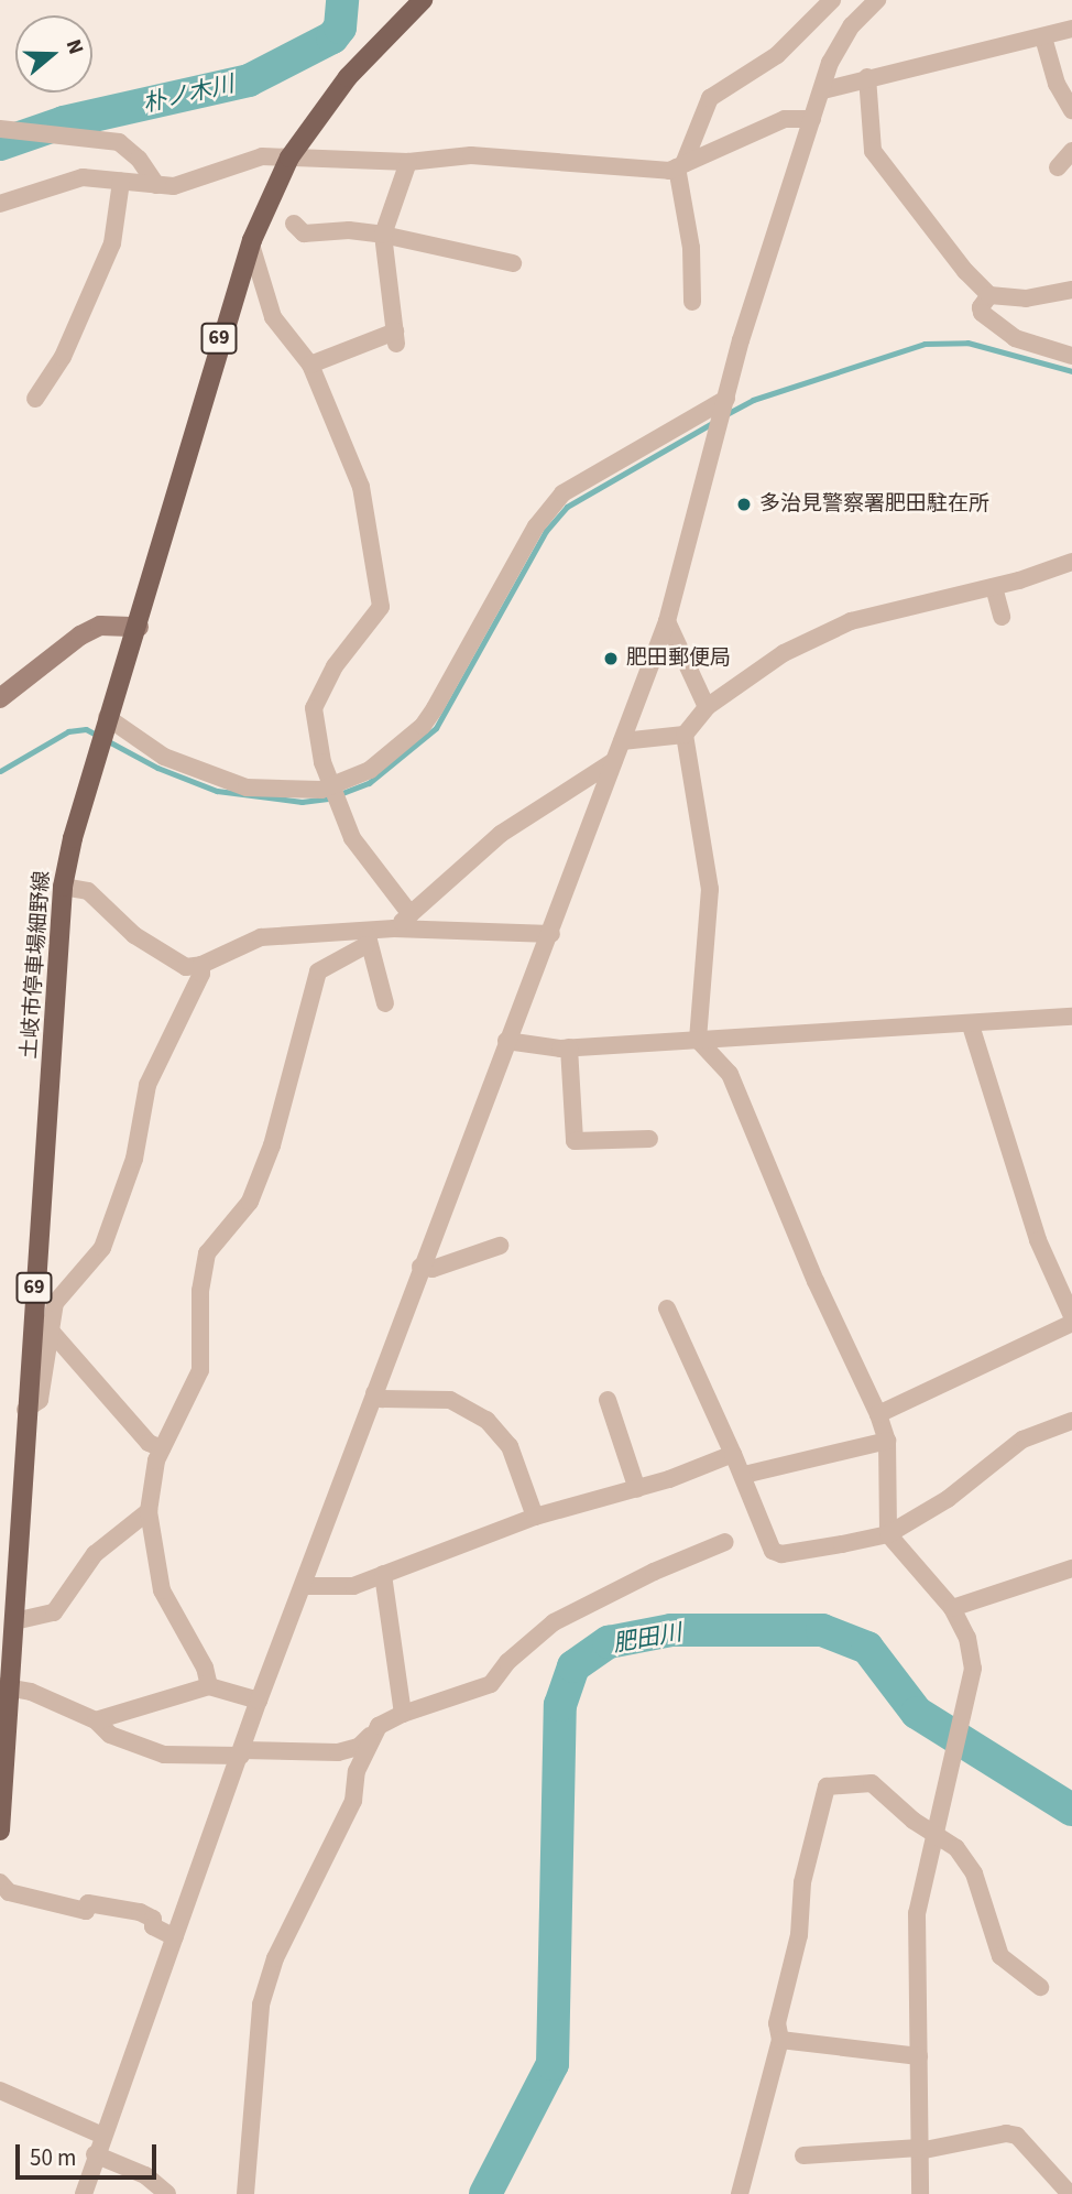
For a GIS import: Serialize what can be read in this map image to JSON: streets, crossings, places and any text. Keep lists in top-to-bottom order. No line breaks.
{"streets":{"main road":["69","土岐市停車場細野線"]},"water":["朴ノ木川","肥田川"],"places":["多治見警察署肥田駐在所","肥田郵便局"],"scale_bar":"50 m","north":"right"}
